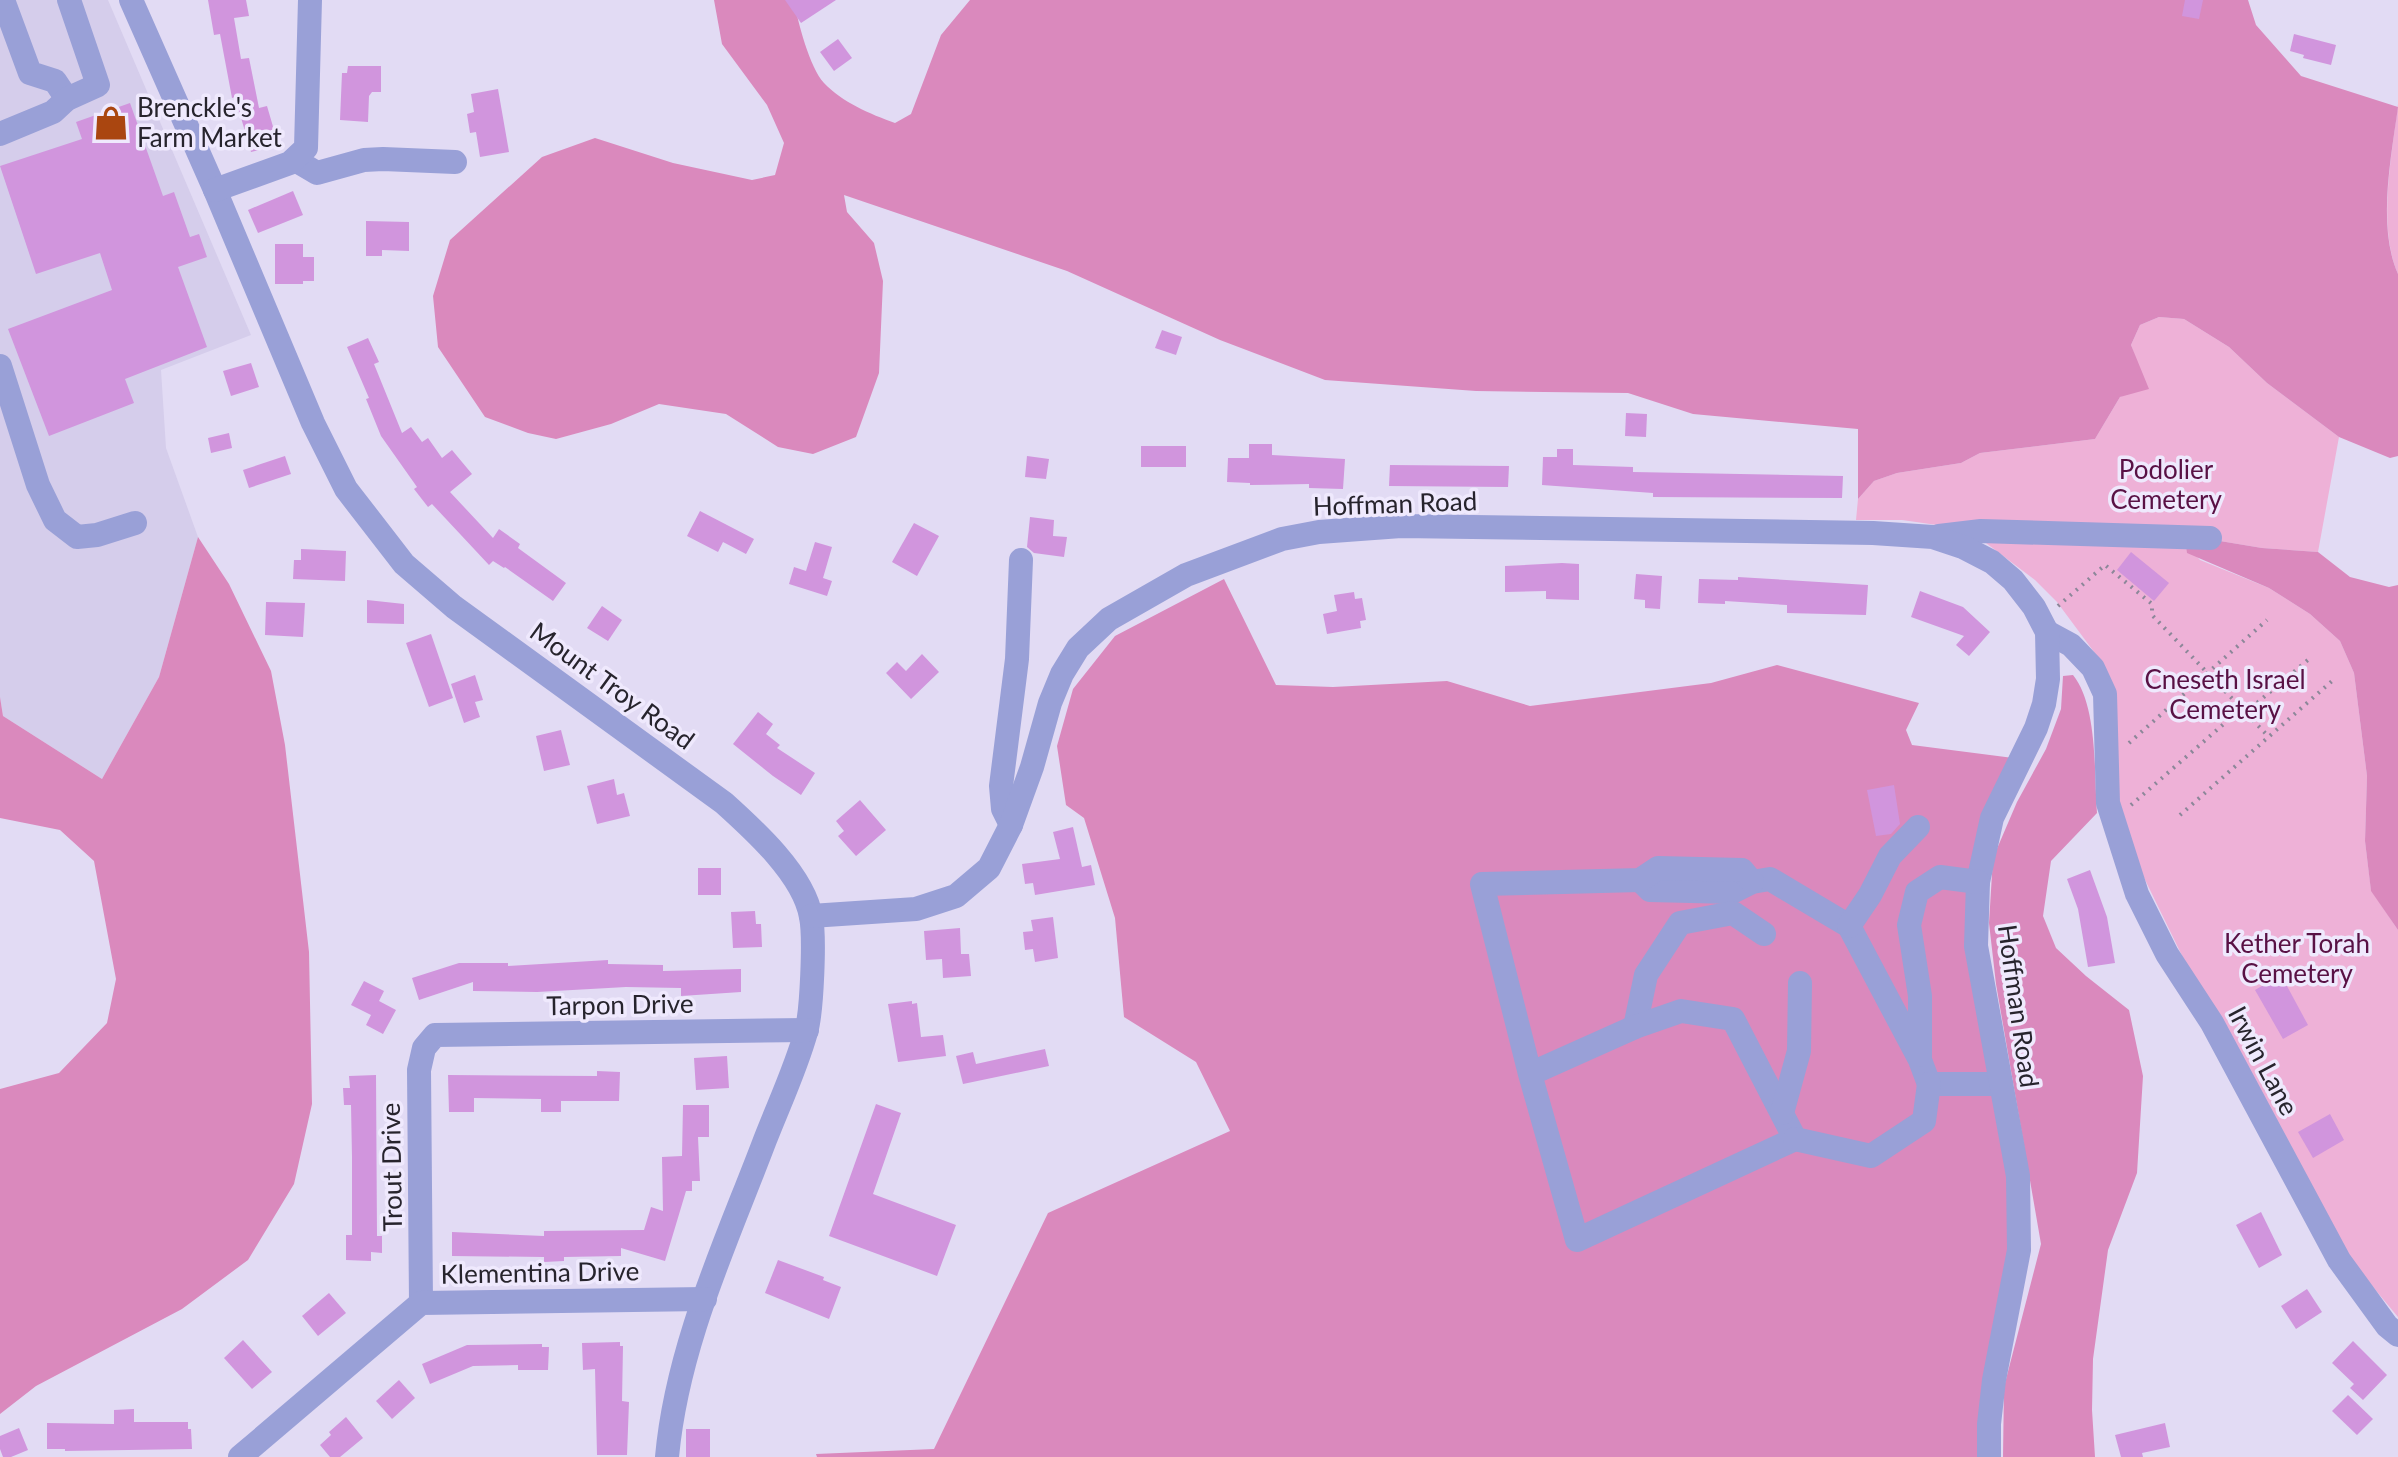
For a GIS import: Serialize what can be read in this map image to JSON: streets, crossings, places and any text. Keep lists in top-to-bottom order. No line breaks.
{"streets":{"street":["Hoffman Road","Mount Troy Road","Tarpon Drive","Irwin Lane","Trout Drive","Klementina Drive"]},"crossings":[["Hoffman Road","Mount Troy Road"],["Hoffman Road","Irwin Lane"],["Mount Troy Road","Tarpon Drive"],["Mount Troy Road","Klementina Drive"],["Tarpon Drive","Trout Drive"],["Trout Drive","Klementina Drive"]],"parks":["Podolier Cemetery","Cneseth Israel Cemetery","Kether Torah Cemetery"],"places":{"shop":["Brenckle's Farm Market"]}}
